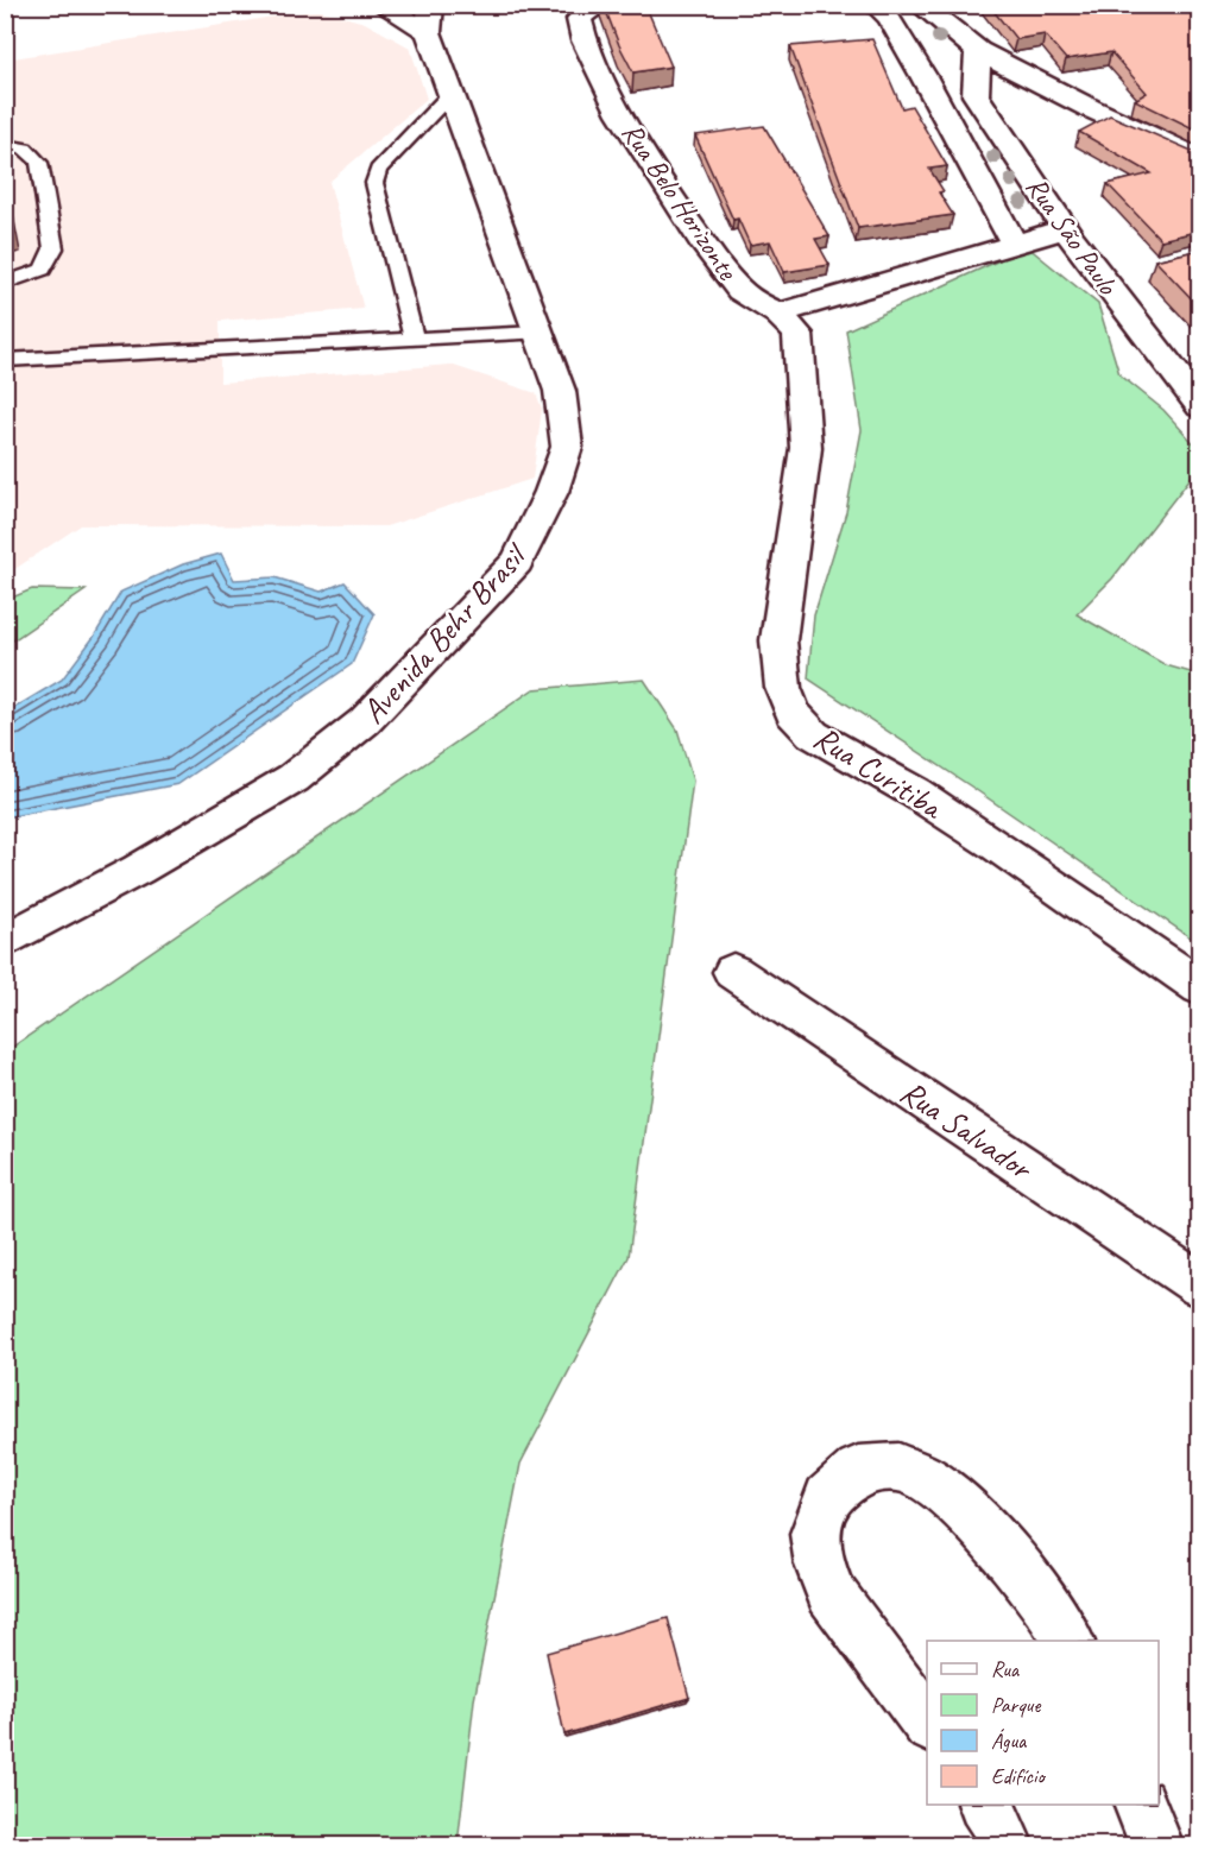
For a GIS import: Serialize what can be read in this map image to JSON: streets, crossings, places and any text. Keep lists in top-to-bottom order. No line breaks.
{"streets":{"street":["Rua Belo Horizonte","Rua São Paulo","Avenida Behr Brasil","Rua Curitiba","Rua Salvador"]},"crossings":[["Rua Belo Horizonte","Rua Curitiba"]],"legend":["Rua","Parque","Água","Edifício"]}
